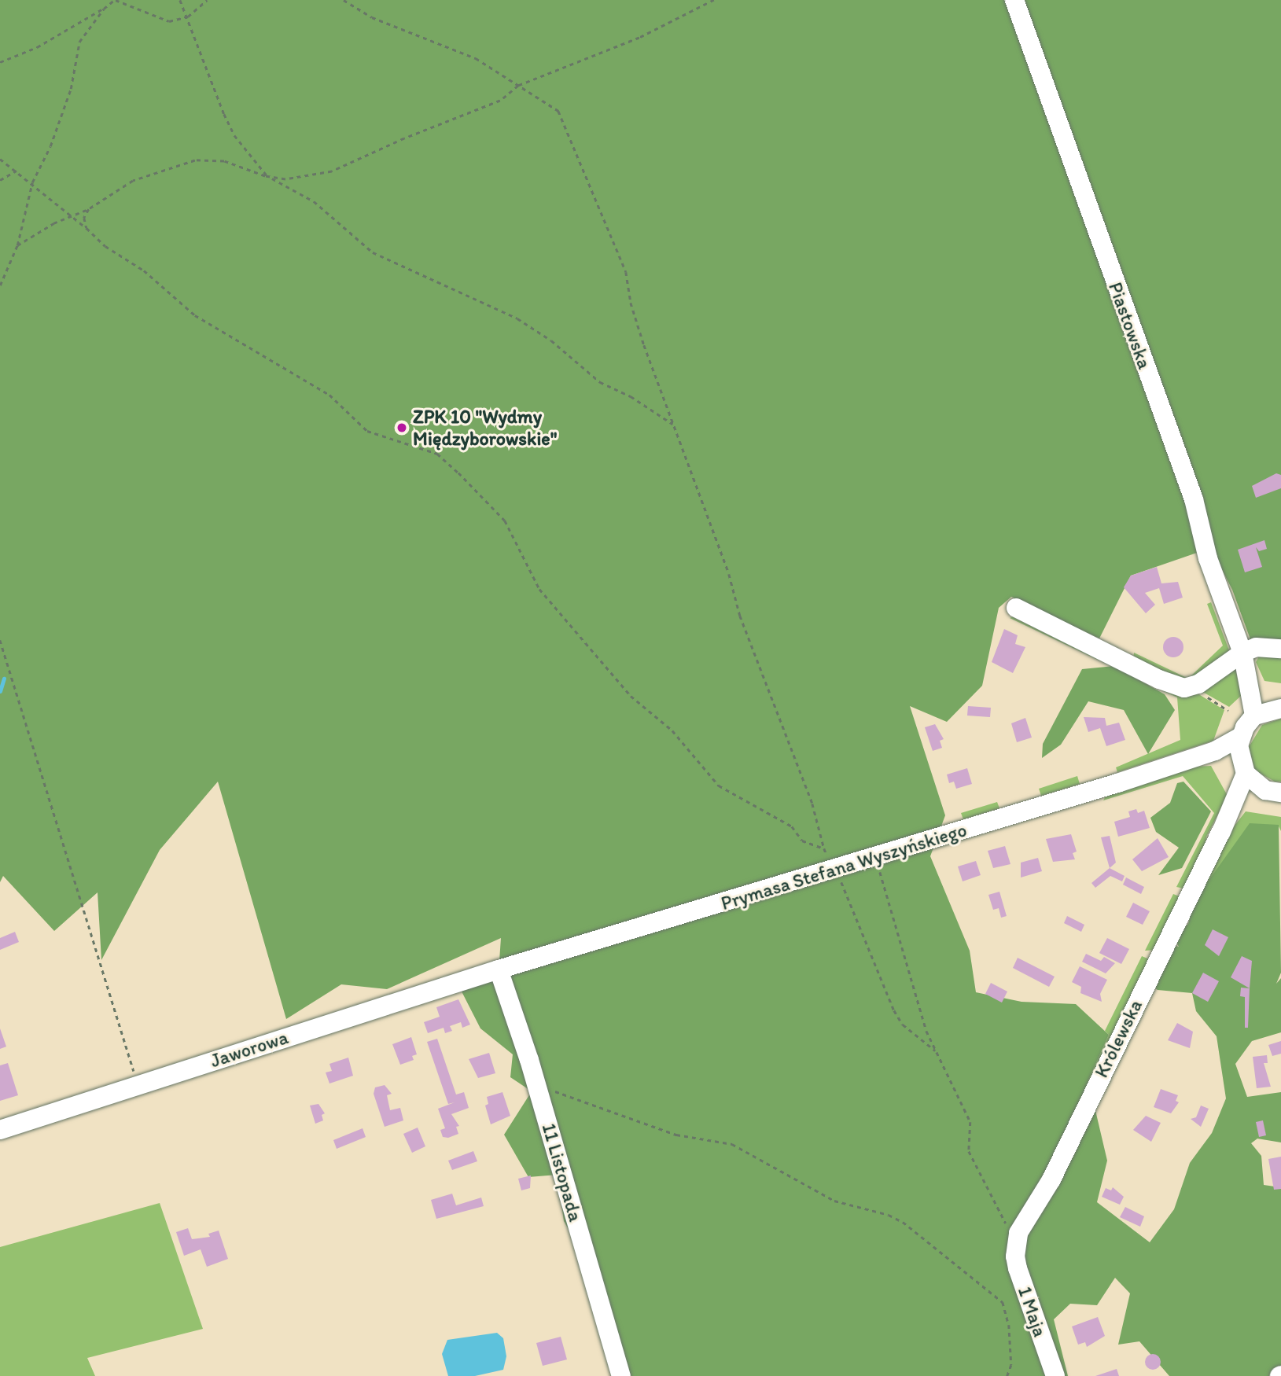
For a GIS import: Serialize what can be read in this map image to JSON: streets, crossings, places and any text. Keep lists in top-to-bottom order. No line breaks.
{"streets":{"street":["Piastowska","Prymasa Stefana Wyszyńskiego","Królewska","Jaworowa","11 Listopada","1 Maja"]},"crossings":[["Prymasa Stefana Wyszyńskiego","Królewska"],["Prymasa Stefana Wyszyńskiego","Jaworowa"],["Prymasa Stefana Wyszyńskiego","11 Listopada"],["Królewska","1 Maja"],["Jaworowa","11 Listopada"]],"places":["ZPK 10 \"Wydmy Międzyborowskie\""]}
